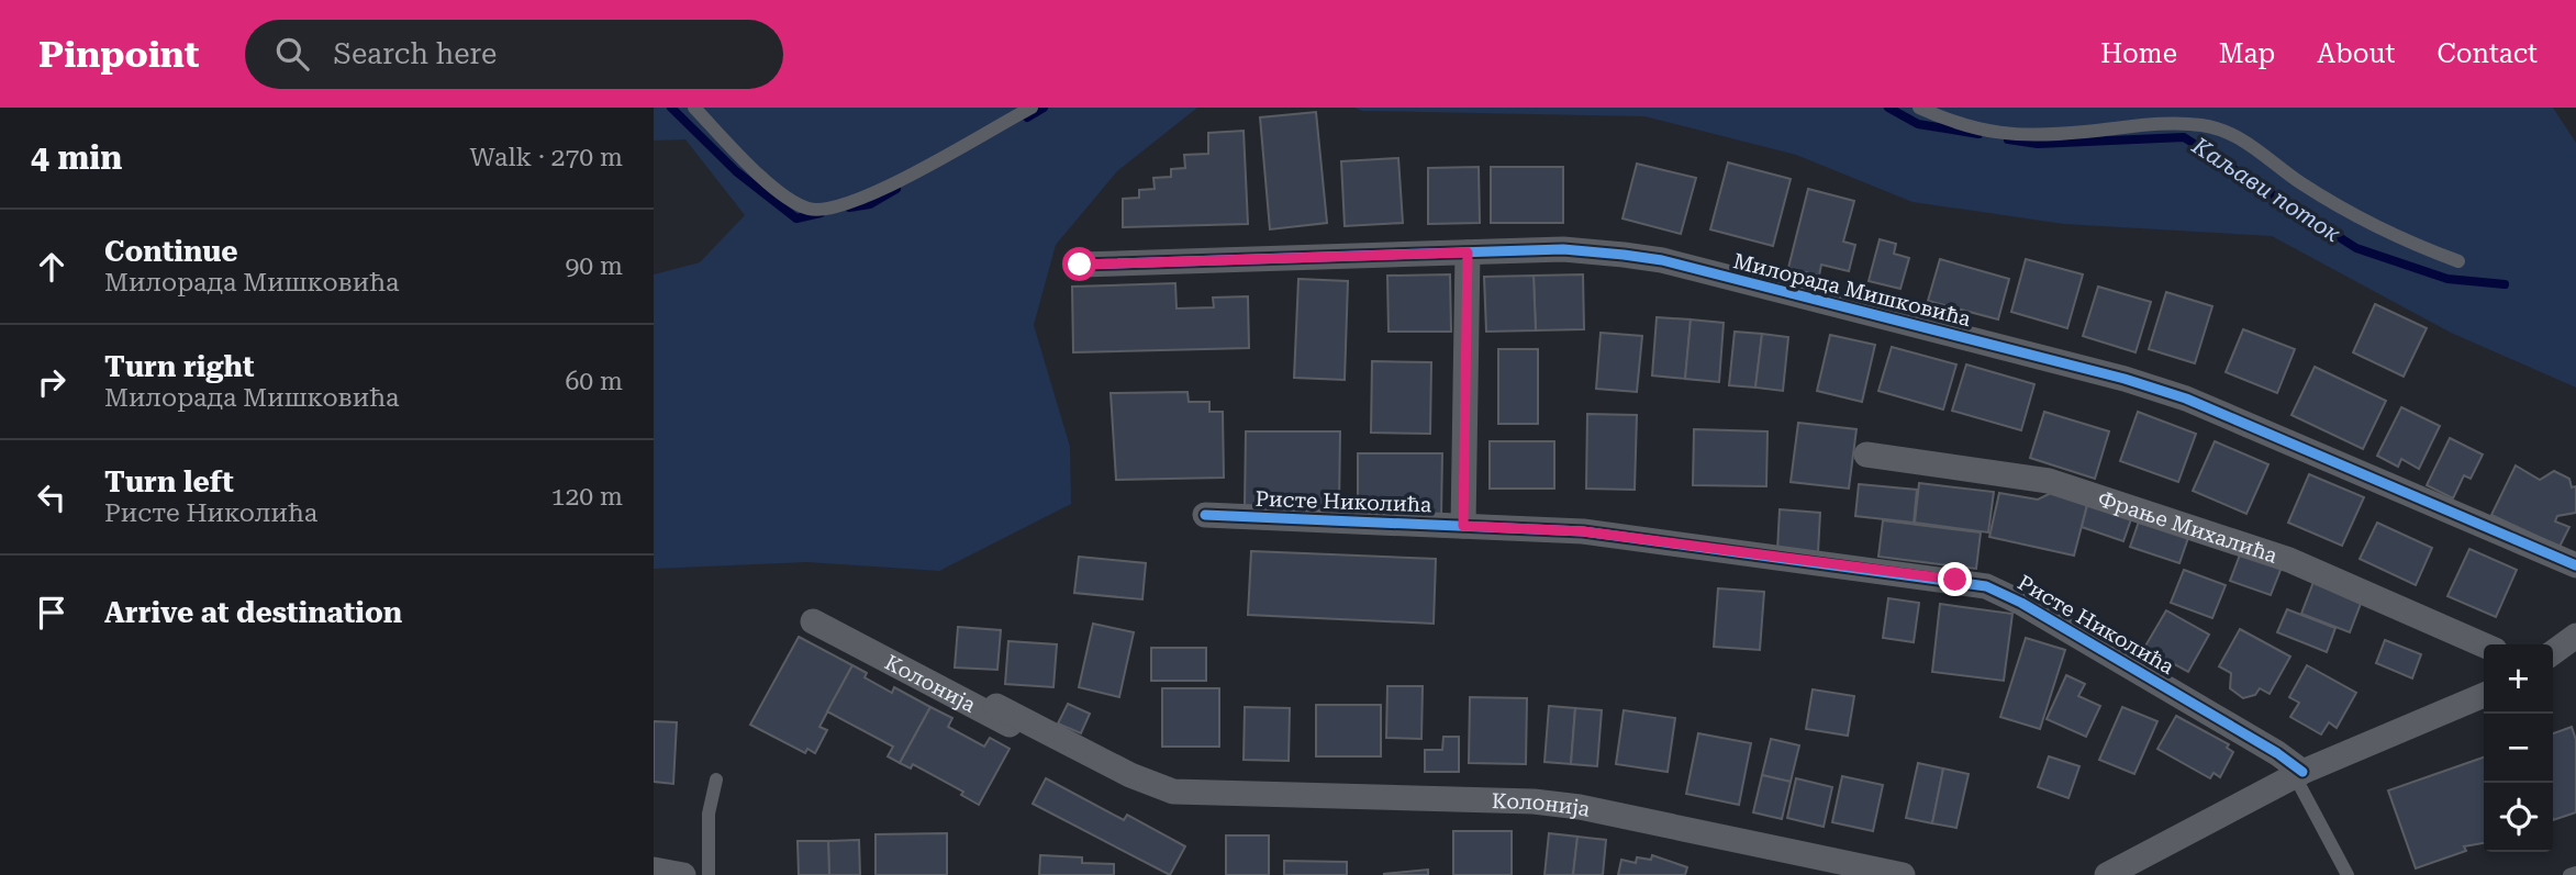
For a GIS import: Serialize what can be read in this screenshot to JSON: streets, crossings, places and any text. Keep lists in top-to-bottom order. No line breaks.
{"streets":{"street":["Милорада Мишковића","Ристе Николића","Фрање Михалића","Колонија"]},"water":["Каљави поток"],"page":{"header":"Pinpoint","search":"Search here","nav":["Home","Map","About","Contact"],"heading":["4 min","Walk · 270 m"],"list":[["Continue","Милорада Мишковића","90 m"],["Turn right","Милорада Мишковића","60 m"],["Turn left","Ристе Николића","120 m"],"Arrive at destination"],"map_buttons":["+","−"]}}
